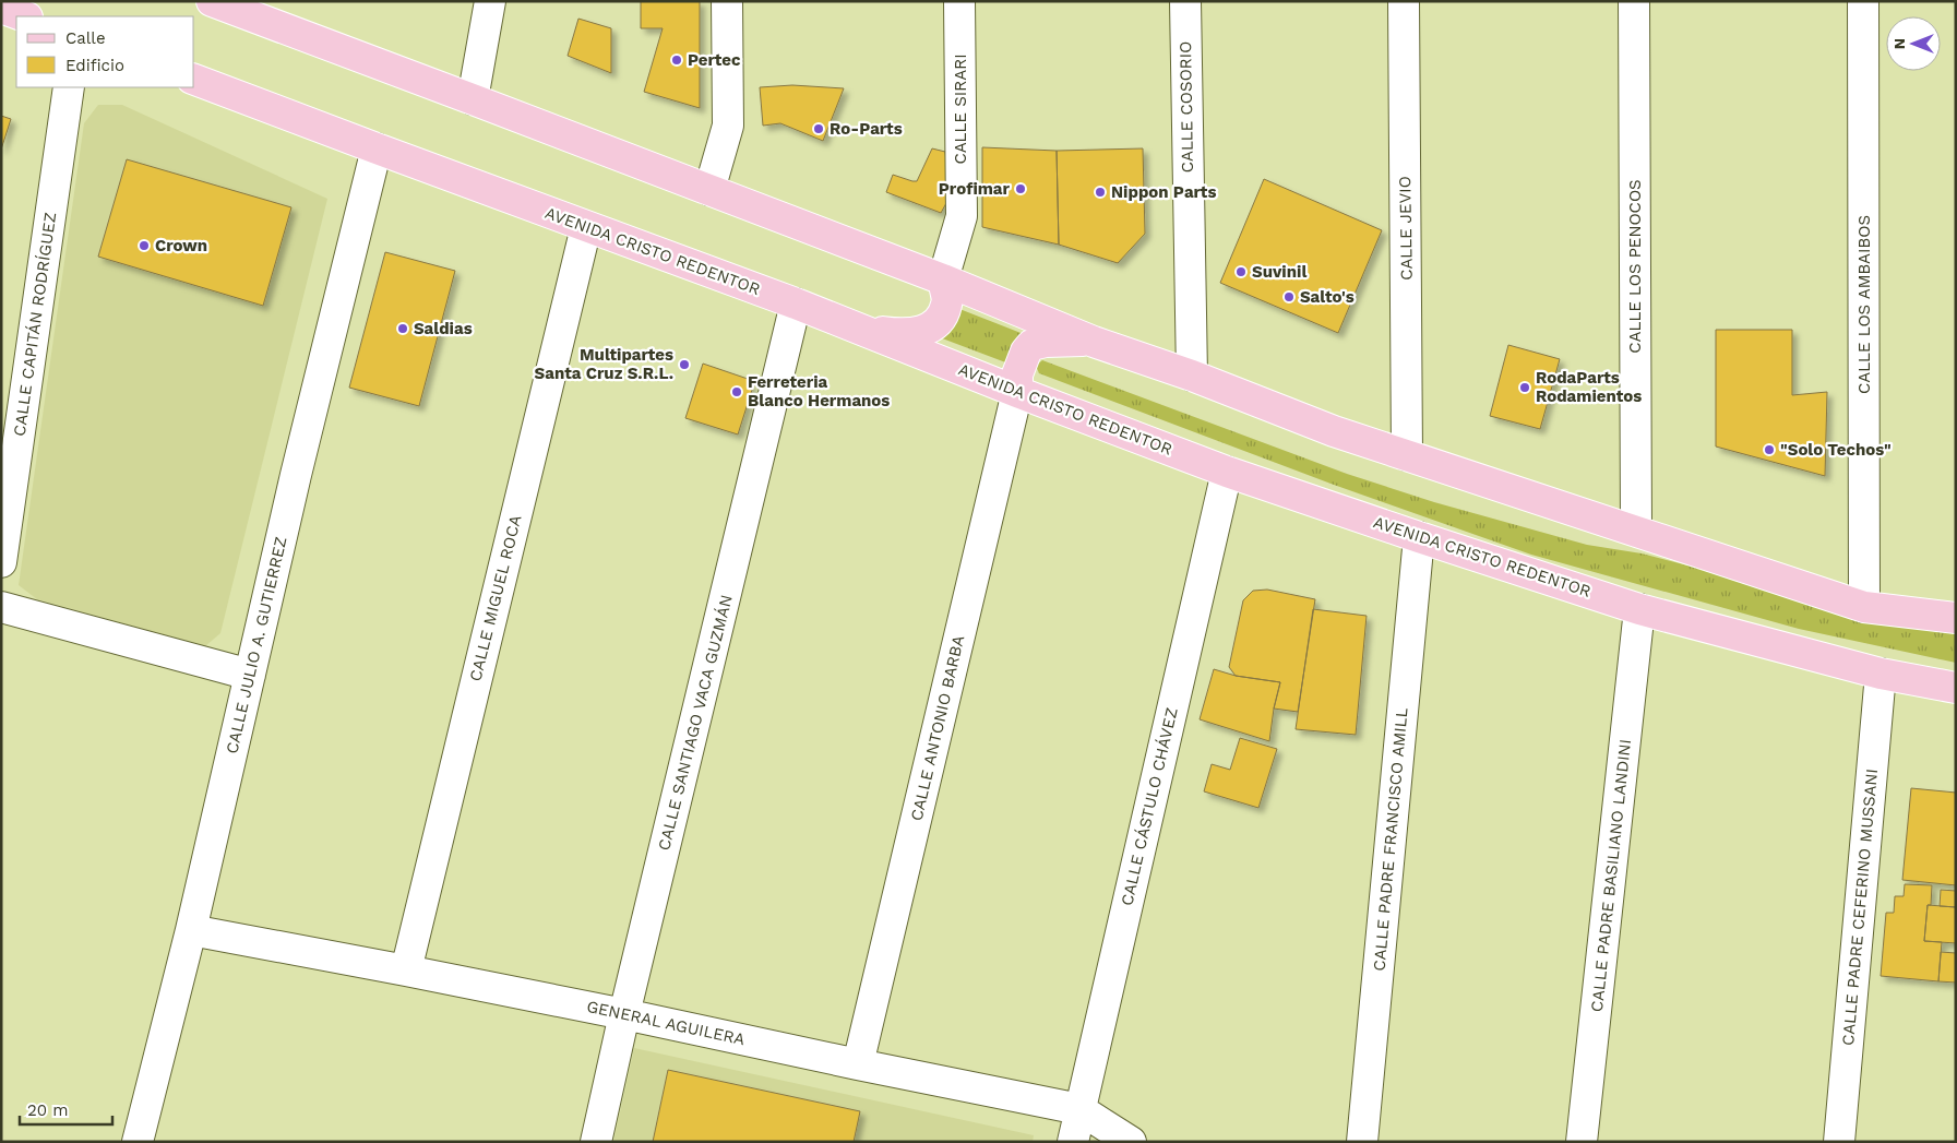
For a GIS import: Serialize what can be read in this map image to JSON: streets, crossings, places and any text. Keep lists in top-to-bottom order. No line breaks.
{"streets":{"main road":["AVENIDA CRISTO REDENTOR"],"street":["CALLE COSORIO","CALLE SIRARI","CALLE JEVIO","CALLE LOS PENOCOS","CALLE LOS AMBAIBOS","CALLE CAPITÁN RODRÍGUEZ","CALLE MIGUEL ROCA","CALLE JULIO A. GUTIERREZ","CALLE SANTIAGO VACA GUZMÁN","CALLE ANTONIO BARBA","CALLE CÁSTULO CHÁVEZ","CALLE PADRE FRANCISCO AMILL","CALLE PADRE BASILIANO LANDINI","CALLE PADRE CEFERINO MUSSANI","GENERAL AGUILERA"]},"crossings":[["AVENIDA CRISTO REDENTOR","CALLE MIGUEL ROCA"],["AVENIDA CRISTO REDENTOR","CALLE JULIO A. GUTIERREZ"],["AVENIDA CRISTO REDENTOR","CALLE SANTIAGO VACA GUZMÁN"],["AVENIDA CRISTO REDENTOR","CALLE ANTONIO BARBA"],["AVENIDA CRISTO REDENTOR","CALLE CÁSTULO CHÁVEZ"],["AVENIDA CRISTO REDENTOR","CALLE PADRE FRANCISCO AMILL"],["AVENIDA CRISTO REDENTOR","CALLE PADRE BASILIANO LANDINI"],["AVENIDA CRISTO REDENTOR","CALLE PADRE CEFERINO MUSSANI"],["CALLE MIGUEL ROCA","GENERAL AGUILERA"],["CALLE JULIO A. GUTIERREZ","GENERAL AGUILERA"],["CALLE SANTIAGO VACA GUZMÁN","GENERAL AGUILERA"],["CALLE ANTONIO BARBA","GENERAL AGUILERA"],["CALLE CÁSTULO CHÁVEZ","GENERAL AGUILERA"]],"places":["Pertec","Ro-Parts","Profimar","Nippon Parts","Crown","Suvinil","Salto's","Saldias","Multipartes Santa Cruz S.R.L.","RodaParts Rodamientos","Ferreteria Blanco Hermanos","\"Solo Techos\""],"legend":["Calle","Edificio"],"scale_bar":"20 m","north":"left"}
